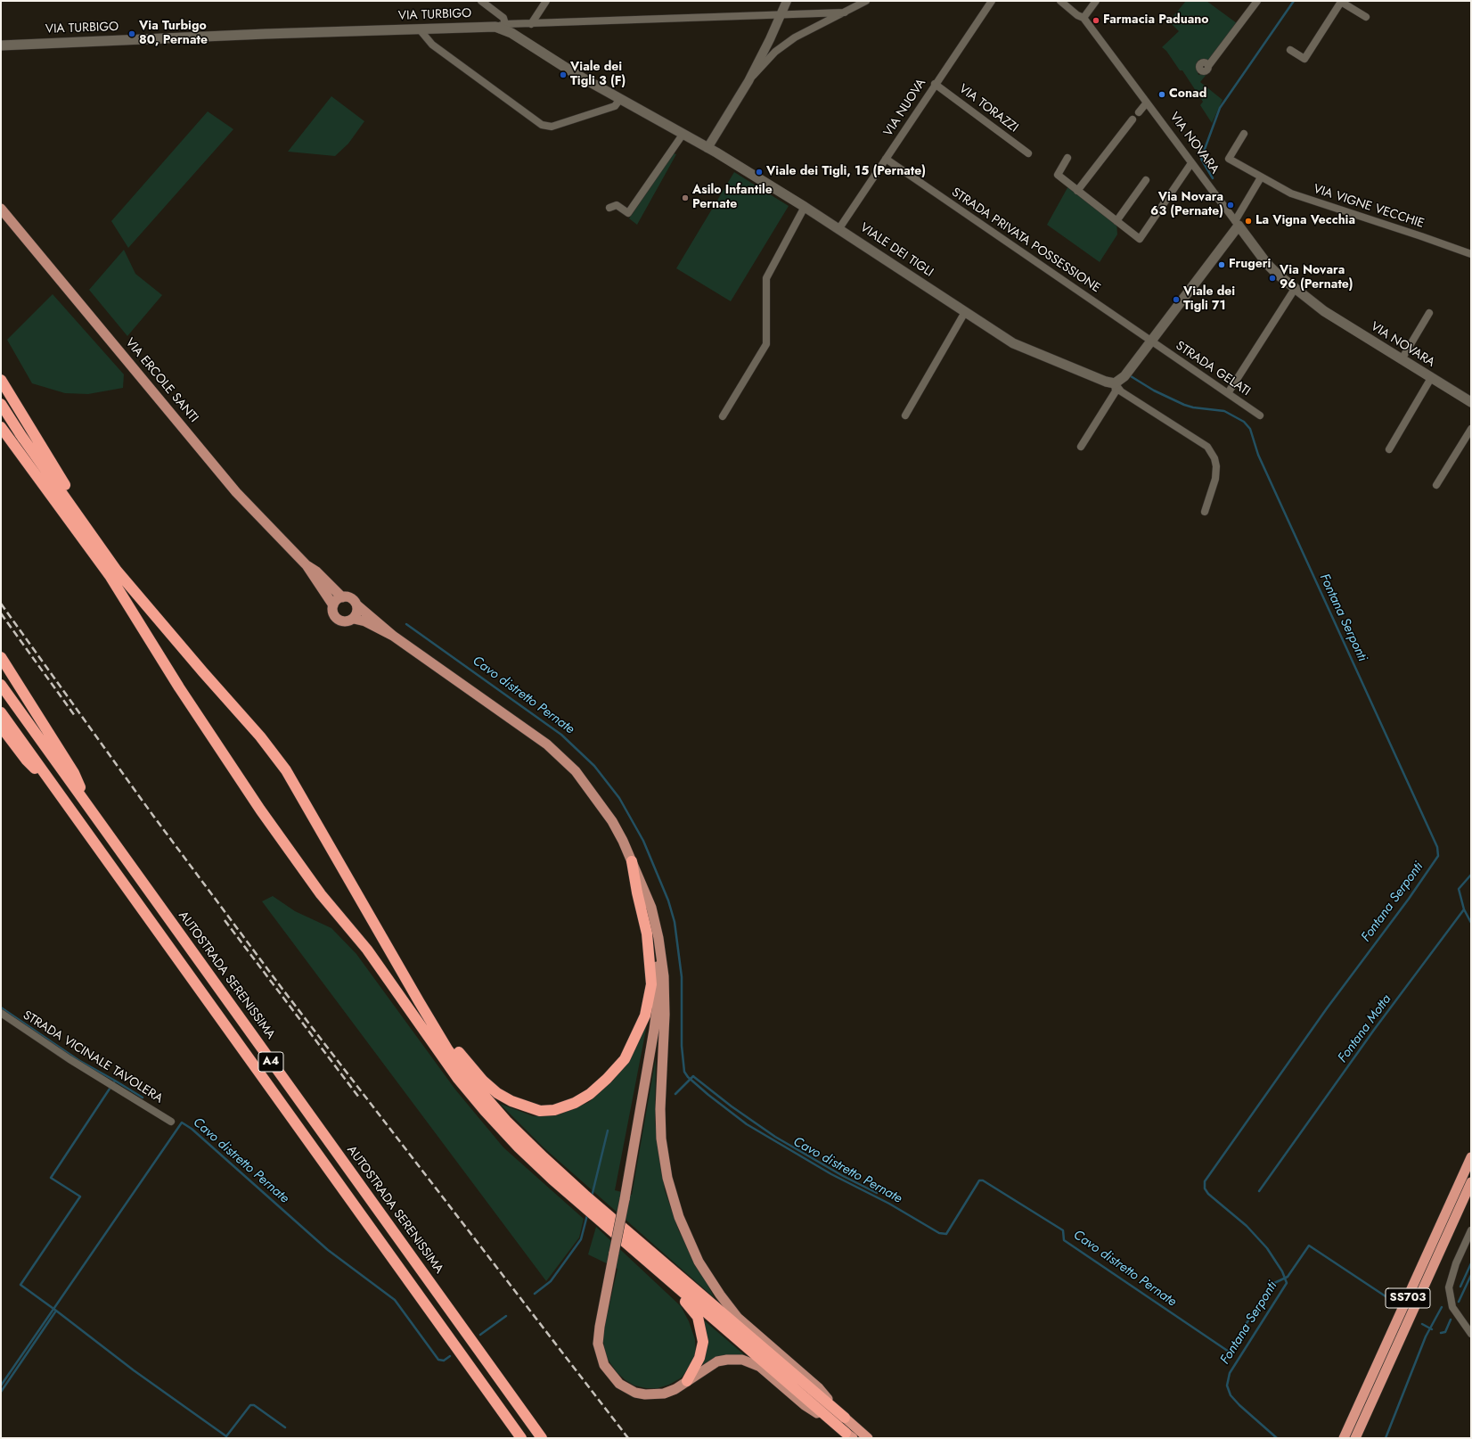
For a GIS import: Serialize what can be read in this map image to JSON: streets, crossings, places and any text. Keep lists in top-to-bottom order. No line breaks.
{"streets":{"highway":["AUTOSTRADA SERENISSIMA","A4","SS703"],"main road":["VIA TURBIGO","VIA NOVARA","VIALE DEI TIGLI","VIA ERCOLE SANTI"],"street":["VIA NUOVA","VIA TORAZZI","VIA VIGNE VECCHIE","STRADA PRIVATA POSSESSIONE","STRADA GELATI","STRADA VICINALE TAVOLERA"]},"crossings":[["VIA TURBIGO","VIALE DEI TIGLI"],["VIA NUOVA","VIA TORAZZI"],["VIA NUOVA","STRADA PRIVATA POSSESSIONE"],["VIA NUOVA","VIALE DEI TIGLI"],["STRADA PRIVATA POSSESSIONE","STRADA GELATI"]],"water":["Fontana Serponti","Cavo distretto Pernate","Fontana Motta"],"places":["Farmacia Paduano","Via Turbigo 80, Pernate","Viale dei Tigli 3 (F)","Conad","Viale dei Tigli, 15 (Pernate)","Asilo Infantile Pernate","Via Novara 63 (Pernate)","La Vigna Vecchia","Frugeri","Via Novara 96 (Pernate)","Viale dei Tigli 71"]}
